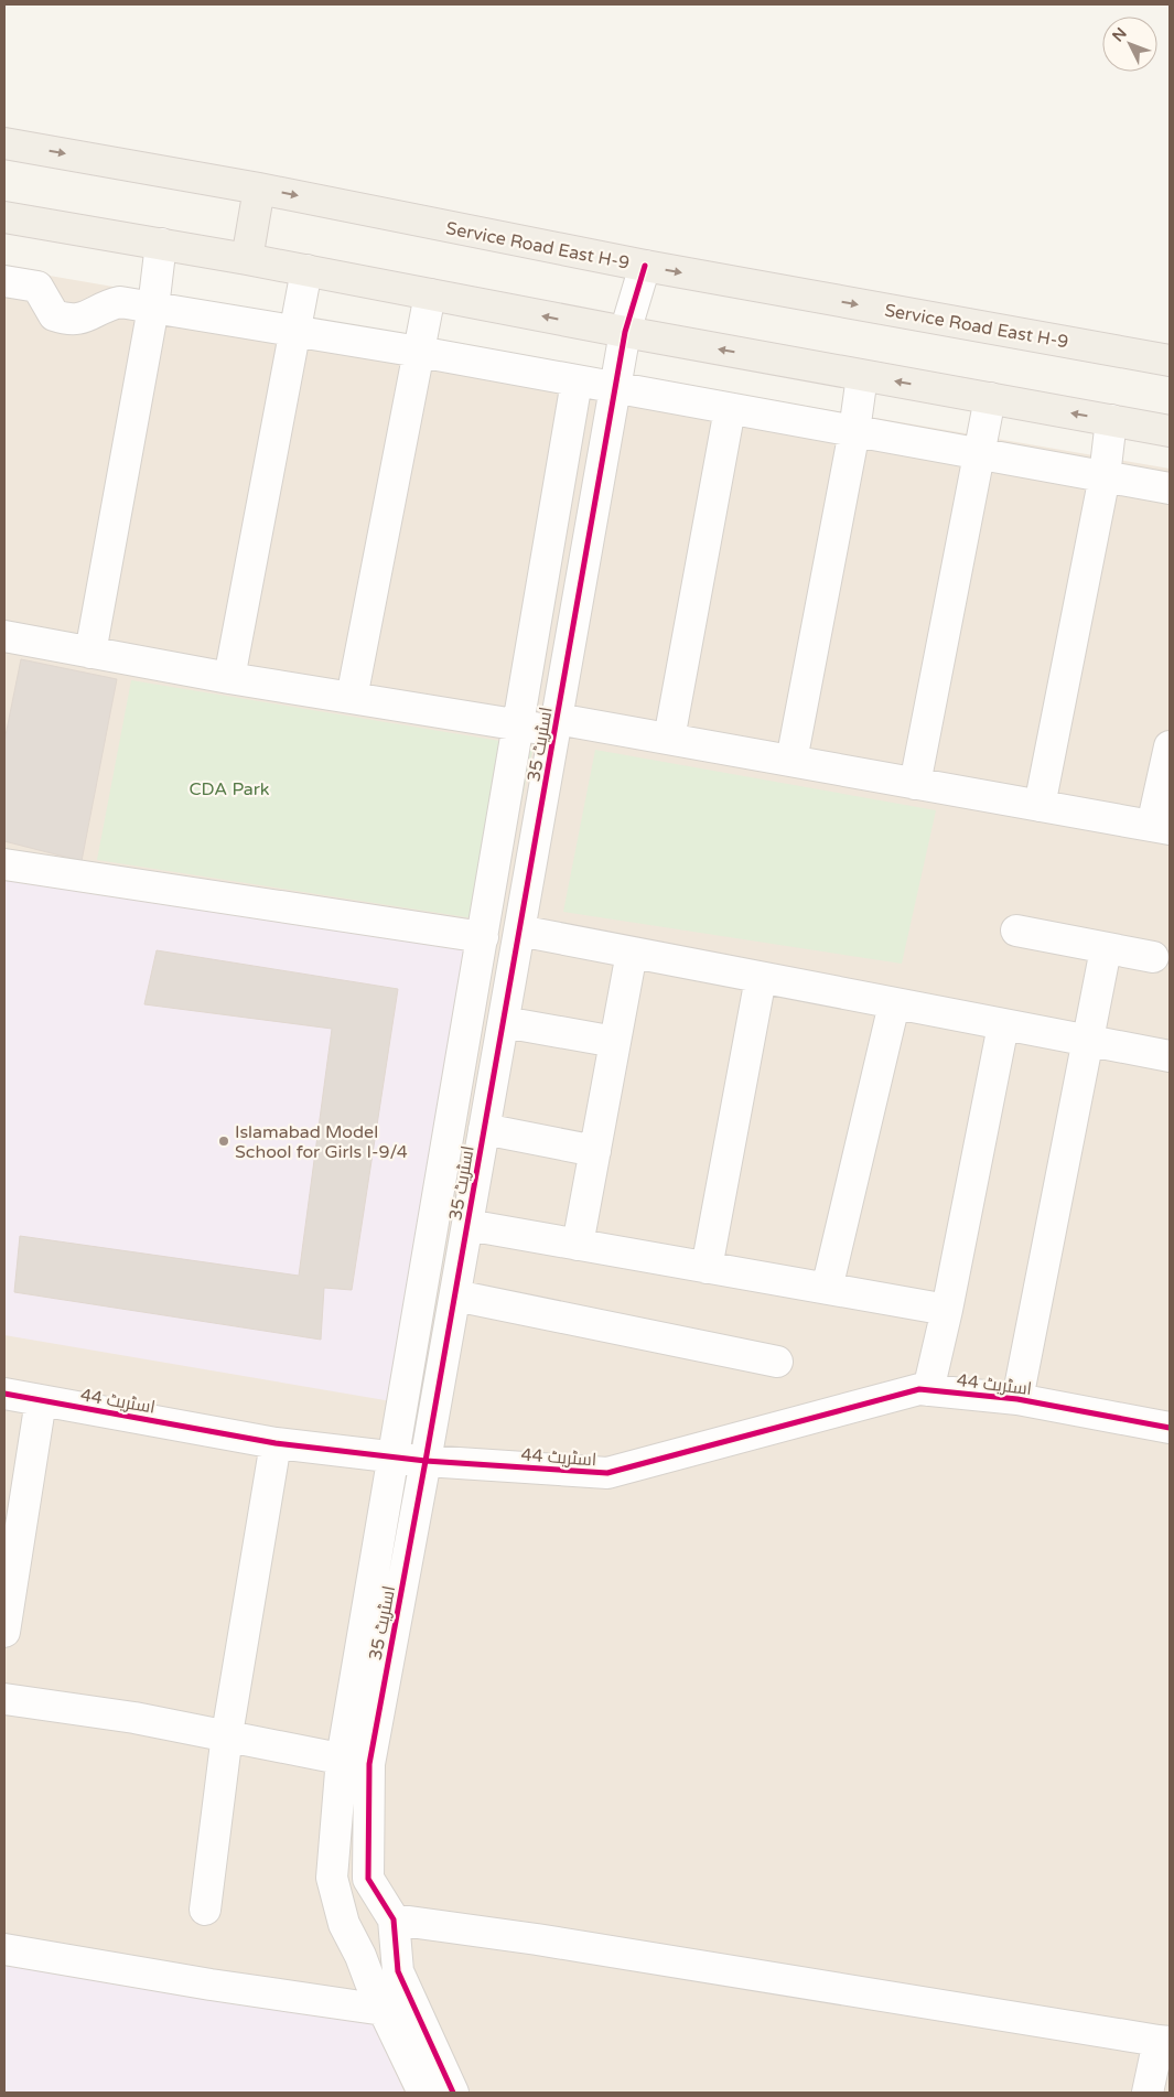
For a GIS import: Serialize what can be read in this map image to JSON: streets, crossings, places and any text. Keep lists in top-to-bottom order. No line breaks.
{"streets":{"main road":["Service Road East H-9"],"street":["اسٹریٹ 35","اسٹریٹ 44"]},"crossings":[["Service Road East H-9","اسٹریٹ 35"],["اسٹریٹ 35","اسٹریٹ 44"]],"parks":["CDA Park"],"places":["Islamabad Model School for Girls I-9/4"],"north":"top left"}
